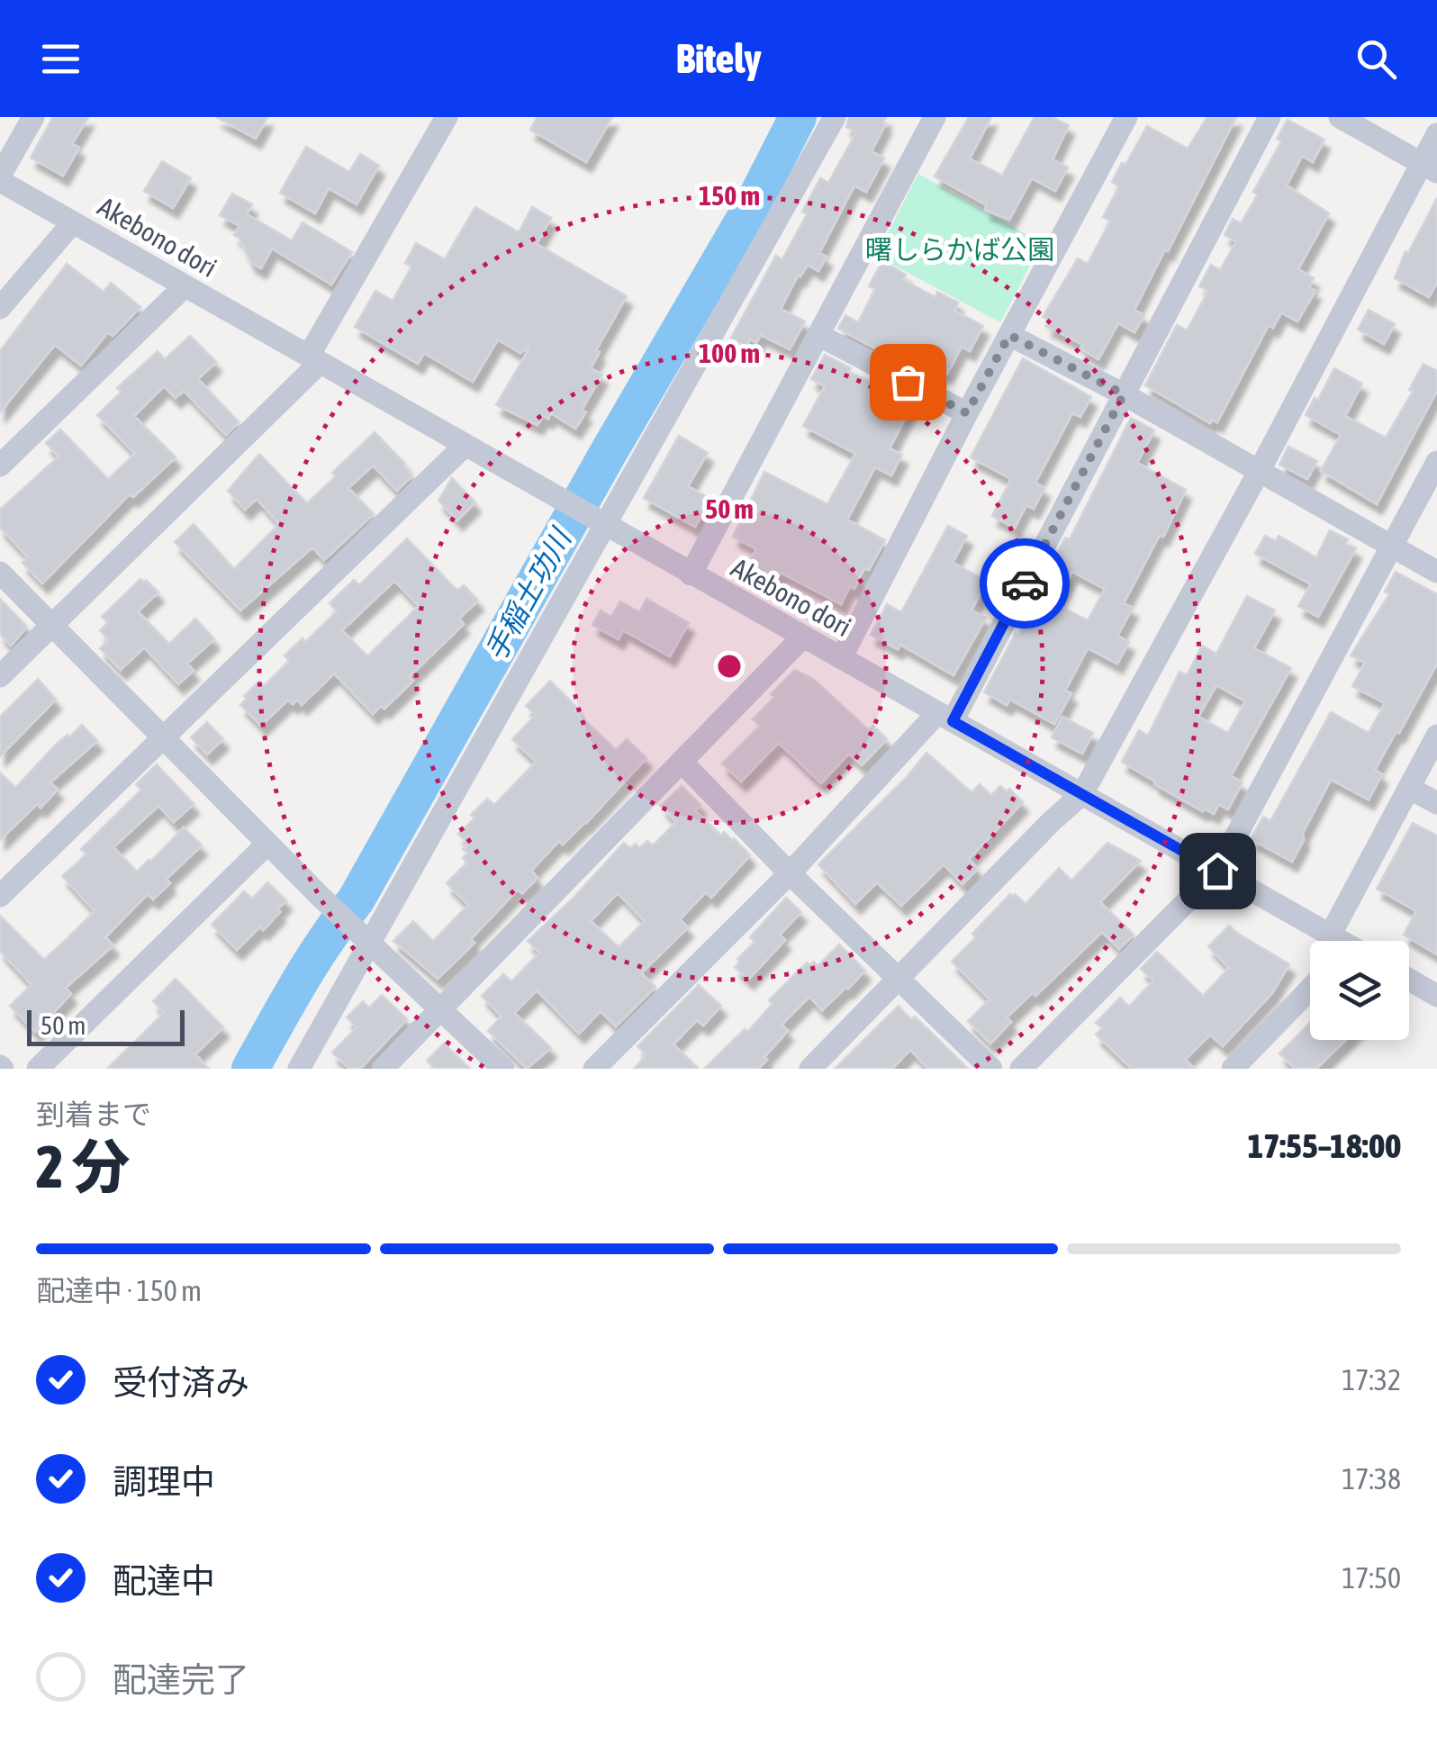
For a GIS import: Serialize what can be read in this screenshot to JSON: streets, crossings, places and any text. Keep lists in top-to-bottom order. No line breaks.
{"streets":{"street":["Akebono dori"]},"water":["手稲土功川"],"parks":["曙しらかば公園"],"scale_bar":"50 m","page":{"header":"Bitely","scale":"50 m","heading":["2 分","到着まで","17:55–18:00"],"bar":"配達中 · 150 m","list":[["受付済み","17:32"],["調理中","17:38"],["配達中","17:50"],"配達完了"]},"rings":["150 m","100 m","50 m"]}
